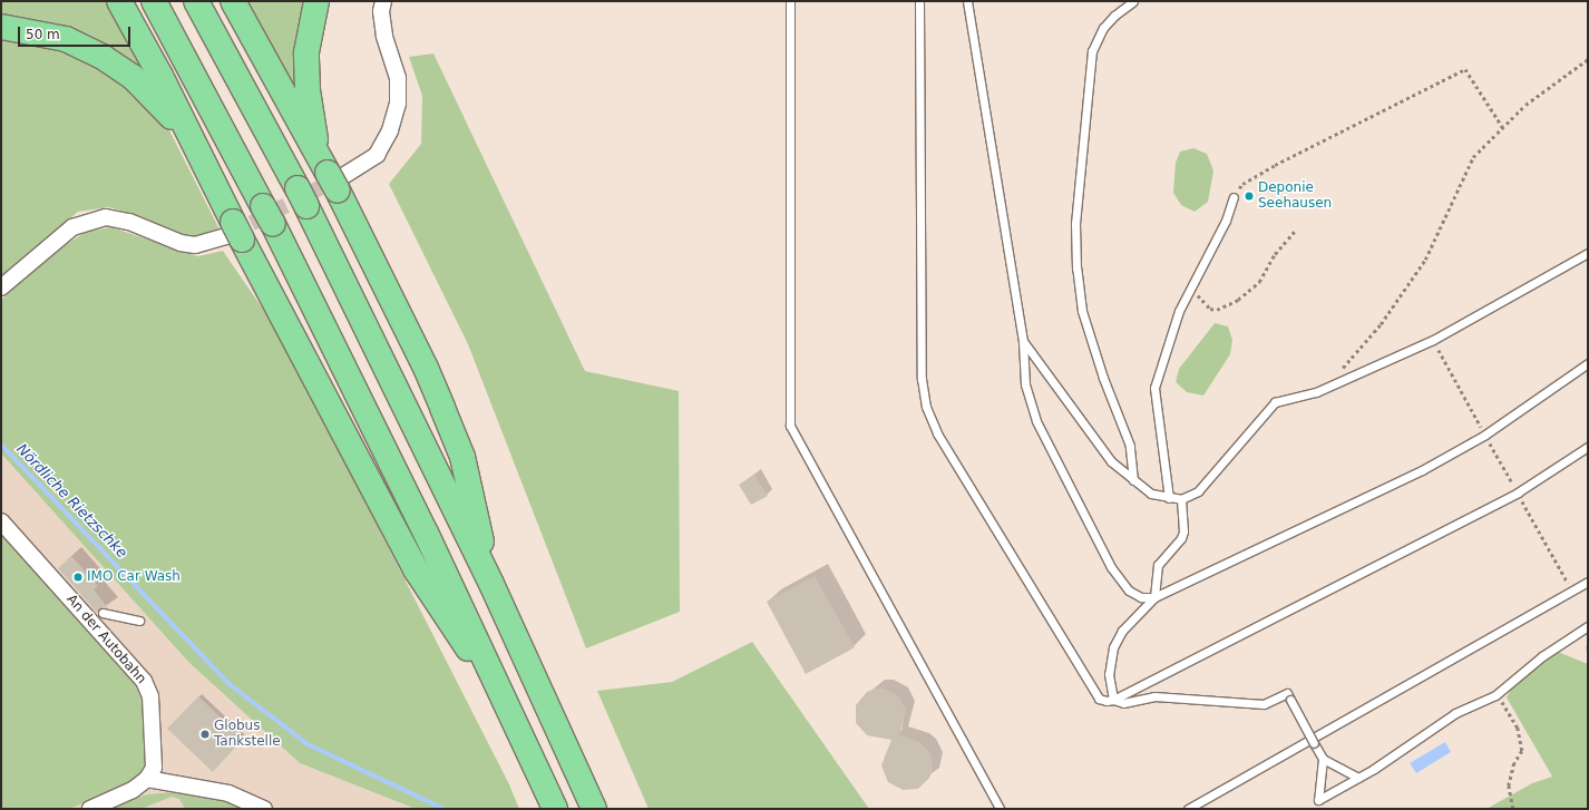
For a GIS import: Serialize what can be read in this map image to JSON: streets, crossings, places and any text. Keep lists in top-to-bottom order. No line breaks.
{"streets":{"street":["An der Autobahn"]},"water":["Nördliche Rietzschke"],"places":["Deponie Seehausen","IMO Car Wash","Globus Tankstelle"],"scale_bar":"50 m"}
